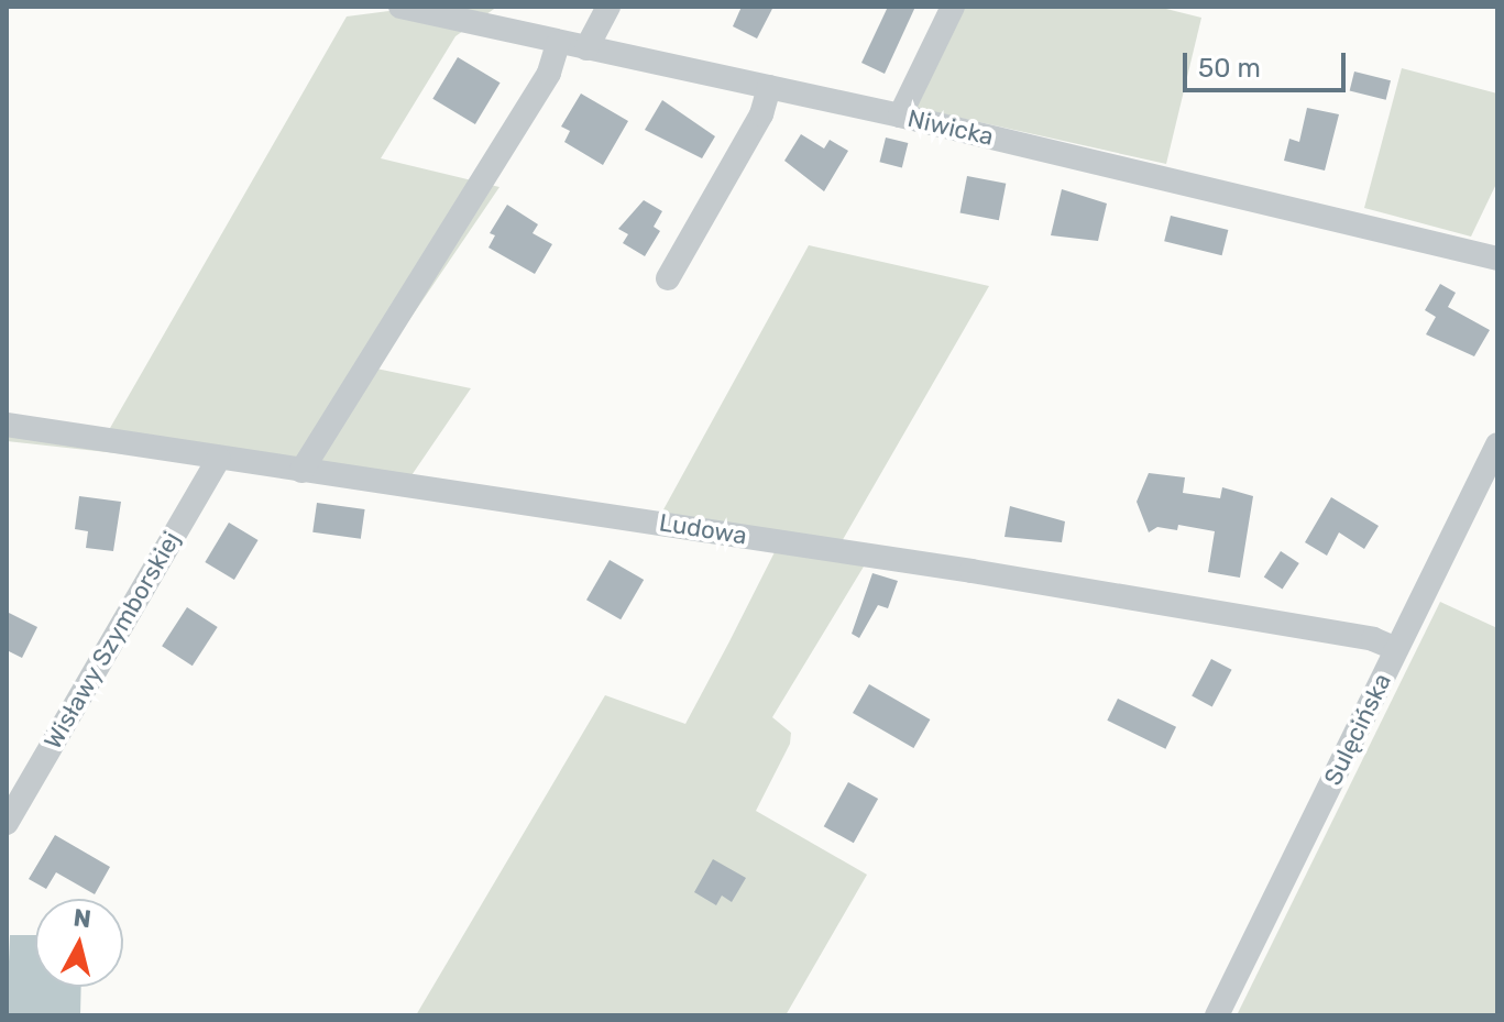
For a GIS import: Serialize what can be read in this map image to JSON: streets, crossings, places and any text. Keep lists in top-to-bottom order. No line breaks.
{"streets":{"street":["Niwicka","Ludowa","Wisławy Szymborskiej","Sulęcińska"]},"crossings":[["Ludowa","Wisławy Szymborskiej"],["Ludowa","Sulęcińska"]],"scale_bar":"50 m","north":"top"}
